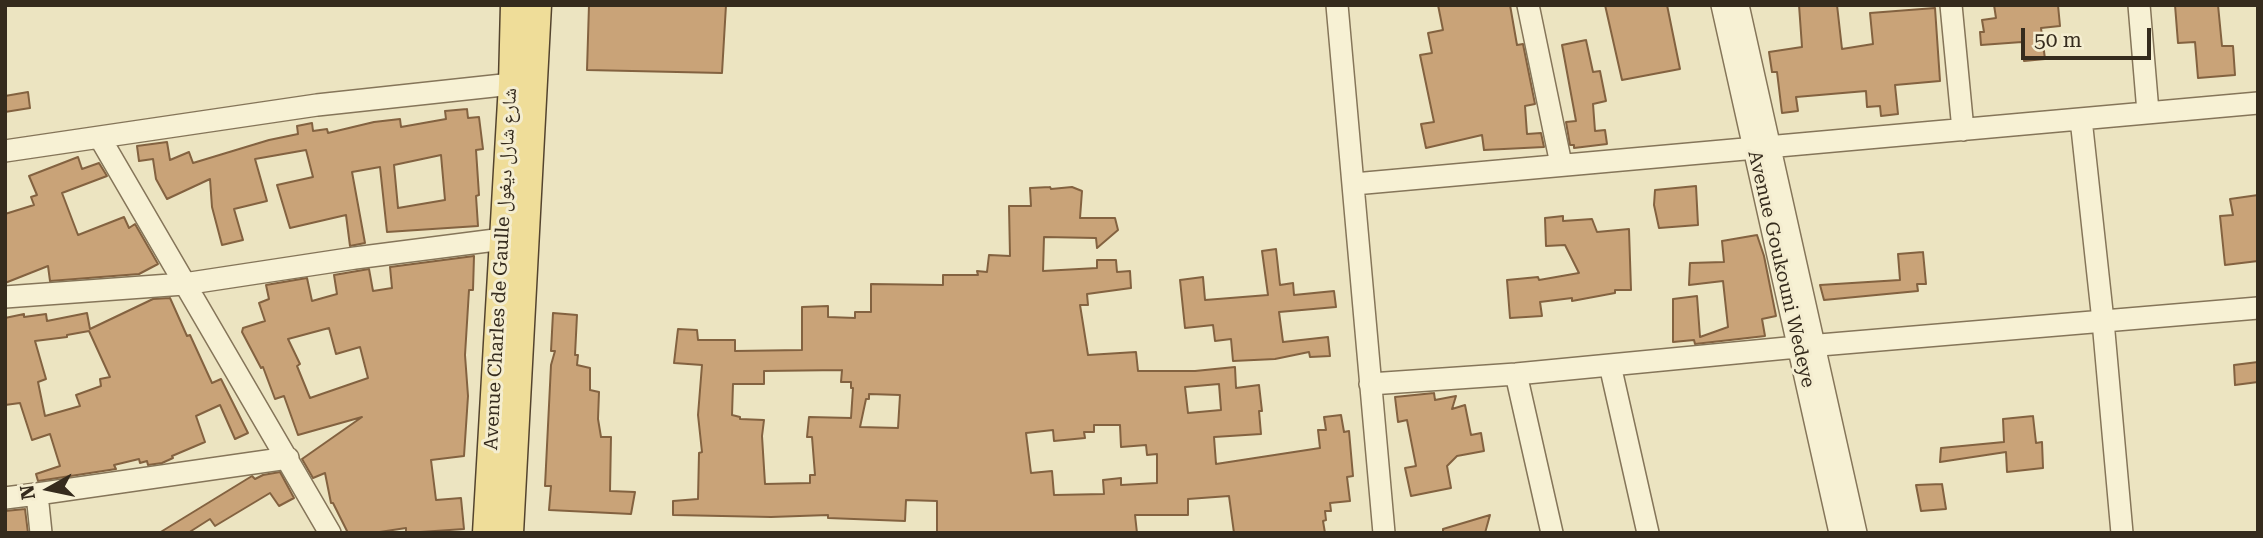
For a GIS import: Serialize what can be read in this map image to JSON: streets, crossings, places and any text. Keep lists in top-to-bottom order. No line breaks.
{"streets":{"main road":["Avenue Charles de Gaulle شارع شارل ديغول"],"street":["Avenue Goukouni Wedeye"]},"scale_bar":"50 m","north":"left"}
